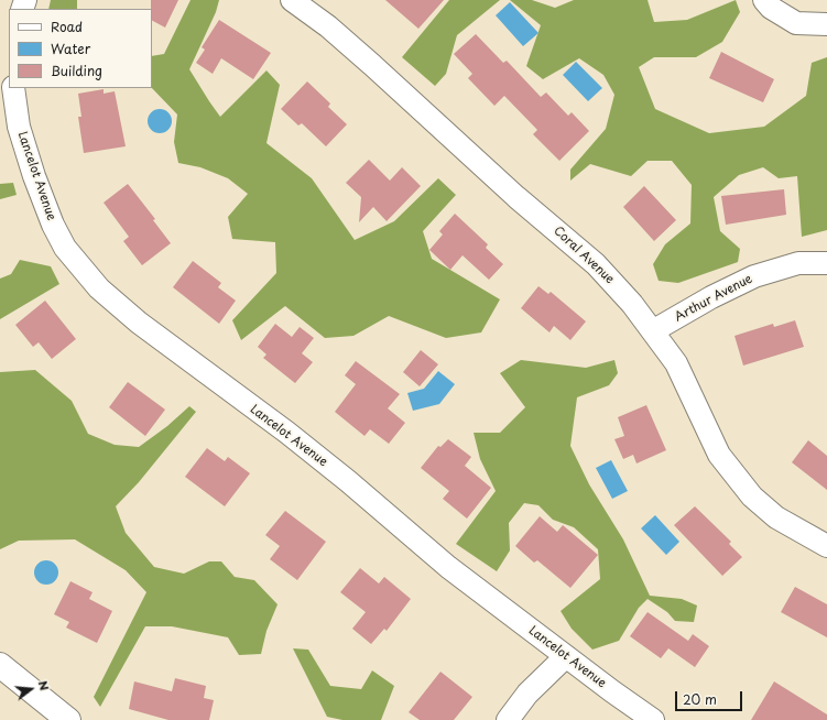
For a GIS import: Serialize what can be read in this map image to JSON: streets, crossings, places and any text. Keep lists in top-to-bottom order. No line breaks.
{"streets":{"street":["Lancelot Avenue","Coral Avenue","Arthur Avenue"]},"crossings":[["Coral Avenue","Arthur Avenue"]],"legend":["Road","Water","Building"],"scale_bar":"20 m","north":"right"}
